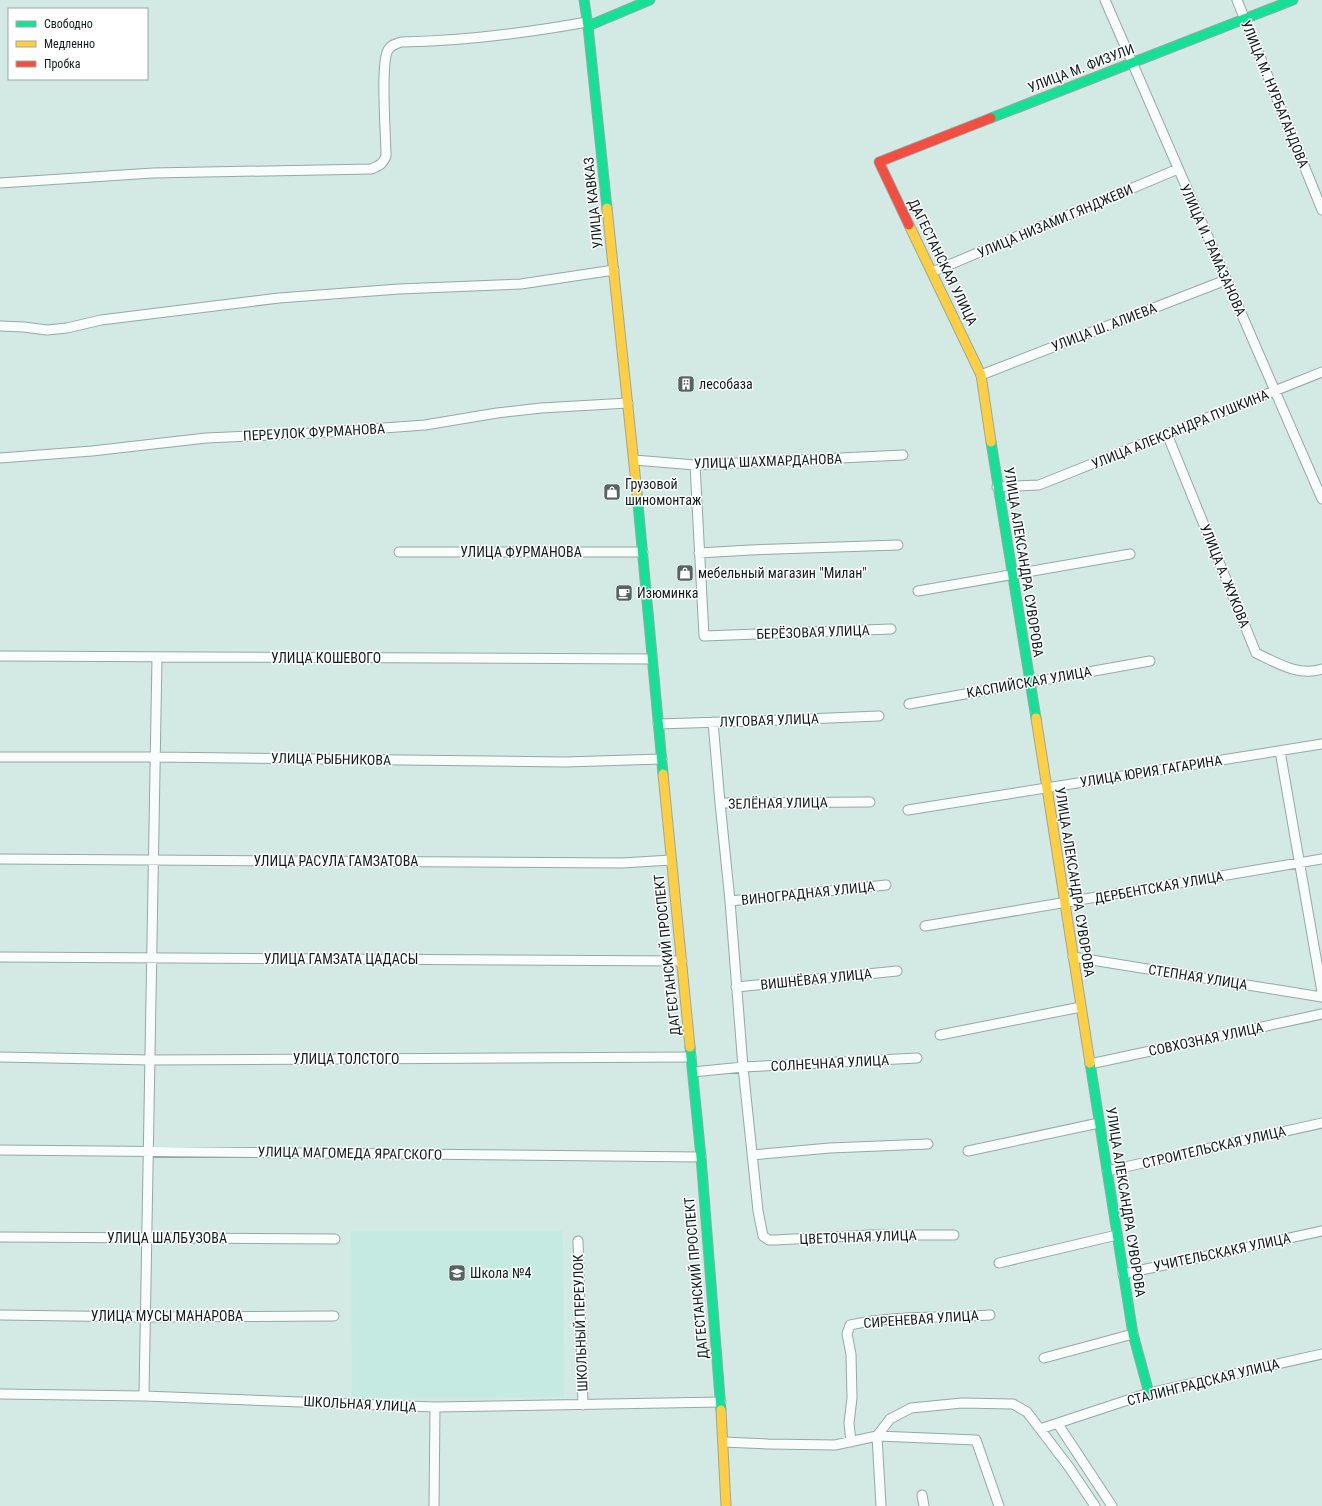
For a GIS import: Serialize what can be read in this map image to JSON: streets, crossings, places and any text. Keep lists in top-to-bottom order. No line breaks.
{"streets":{"main road":["УЛИЦА М. ФИЗУЛИ","УЛИЦА КАВКАЗ","ДАГЕСТАНСКАЯ УЛИЦА","УЛИЦА АЛЕКСАНДРА СУВОРОВА","ДАГЕСТАНСКИЙ ПРОСПЕКТ"],"street":["УЛИЦА М. НУРБАГАНДОВА","УЛИЦА НИЗАМИ ГЯНДЖЕВИ","УЛИЦА И. РАМАЗАНОВА","УЛИЦА Ш. АЛИЕВА","УЛИЦА АЛЕКСАНДРА ПУШКИНА","ПЕРЕУЛОК ФУРМАНОВА","УЛИЦА ШАХМАРДАНОВА","УЛИЦА ФУРМАНОВА","УЛИЦА А. ЖУКОВА","БЕРЁЗОВАЯ УЛИЦА","УЛИЦА КОШЕВОГО","КАСПИЙСКАЯ УЛИЦА","ЛУГОВАЯ УЛИЦА","УЛИЦА РЫБНИКОВА","УЛИЦА ЮРИЯ ГАГАРИНА","ЗЕЛЁНАЯ УЛИЦА","УЛИЦА РАСУЛА ГАМЗАТОВА","ДЕРБЕНТСКАЯ УЛИЦА","ВИНОГРАДНАЯ УЛИЦА","УЛИЦА ГАМЗАТА ЦАДАСЫ","СТЕПНАЯ УЛИЦА","ВИШНЁВАЯ УЛИЦА","СОВХОЗНАЯ УЛИЦА","УЛИЦА ТОЛСТОГО","СОЛНЕЧНАЯ УЛИЦА","СТРОИТЕЛЬСКАЯ УЛИЦА","УЛИЦА МАГОМЕДА ЯРАГСКОГО","ЦВЕТОЧНАЯ УЛИЦА","УЛИЦА ШАЛБУЗОВА","УЧИТЕЛЬСКАКЯ УЛИЦА","УЛИЦА МУСЫ МАНАРОВА","СИРЕНЕВАЯ УЛИЦА","ШКОЛЬНЫЙ ПЕРЕУЛОК","СТАЛИНГРАДСКАЯ УЛИЦА","ШКОЛЬНАЯ УЛИЦА"]},"crossings":[["УЛИЦА М. ФИЗУЛИ","УЛИЦА М. НУРБАГАНДОВА"],["УЛИЦА М. ФИЗУЛИ","УЛИЦА И. РАМАЗАНОВА"],["УЛИЦА М. ФИЗУЛИ","ДАГЕСТАНСКАЯ УЛИЦА"],["УЛИЦА КАВКАЗ","ПЕРЕУЛОК ФУРМАНОВА"],["УЛИЦА КАВКАЗ","ДАГЕСТАНСКИЙ ПРОСПЕКТ"],["УЛИЦА НИЗАМИ ГЯНДЖЕВИ","УЛИЦА И. РАМАЗАНОВА"],["УЛИЦА НИЗАМИ ГЯНДЖЕВИ","ДАГЕСТАНСКАЯ УЛИЦА"],["УЛИЦА И. РАМАЗАНОВА","УЛИЦА Ш. АЛИЕВА"],["УЛИЦА И. РАМАЗАНОВА","УЛИЦА АЛЕКСАНДРА ПУШКИНА"],["ДАГЕСТАНСКАЯ УЛИЦА","УЛИЦА Ш. АЛИЕВА"],["ДАГЕСТАНСКАЯ УЛИЦА","УЛИЦА АЛЕКСАНДРА СУВОРОВА"],["УЛИЦА Ш. АЛИЕВА","УЛИЦА АЛЕКСАНДРА СУВОРОВА"],["УЛИЦА АЛЕКСАНДРА ПУШКИНА","УЛИЦА АЛЕКСАНДРА СУВОРОВА"],["УЛИЦА АЛЕКСАНДРА ПУШКИНА","УЛИЦА А. ЖУКОВА"],["ПЕРЕУЛОК ФУРМАНОВА","ДАГЕСТАНСКИЙ ПРОСПЕКТ"],["УЛИЦА ШАХМАРДАНОВА","ДАГЕСТАНСКИЙ ПРОСПЕКТ"],["УЛИЦА ФУРМАНОВА","ДАГЕСТАНСКИЙ ПРОСПЕКТ"],["УЛИЦА АЛЕКСАНДРА СУВОРОВА","КАСПИЙСКАЯ УЛИЦА"],["УЛИЦА АЛЕКСАНДРА СУВОРОВА","УЛИЦА ЮРИЯ ГАГАРИНА"],["УЛИЦА АЛЕКСАНДРА СУВОРОВА","ДЕРБЕНТСКАЯ УЛИЦА"],["УЛИЦА АЛЕКСАНДРА СУВОРОВА","СТЕПНАЯ УЛИЦА"],["УЛИЦА АЛЕКСАНДРА СУВОРОВА","СОВХОЗНАЯ УЛИЦА"],["УЛИЦА АЛЕКСАНДРА СУВОРОВА","СТРОИТЕЛЬСКАЯ УЛИЦА"],["УЛИЦА АЛЕКСАНДРА СУВОРОВА","УЧИТЕЛЬСКАКЯ УЛИЦА"],["УЛИЦА АЛЕКСАНДРА СУВОРОВА","СТАЛИНГРАДСКАЯ УЛИЦА"],["УЛИЦА КОШЕВОГО","ДАГЕСТАНСКИЙ ПРОСПЕКТ"],["ЛУГОВАЯ УЛИЦА","ЗЕЛЁНАЯ УЛИЦА"],["ЛУГОВАЯ УЛИЦА","ДАГЕСТАНСКИЙ ПРОСПЕКТ"],["УЛИЦА РЫБНИКОВА","ДАГЕСТАНСКИЙ ПРОСПЕКТ"],["УЛИЦА РАСУЛА ГАМЗАТОВА","ДАГЕСТАНСКИЙ ПРОСПЕКТ"],["ДАГЕСТАНСКИЙ ПРОСПЕКТ","УЛИЦА ГАМЗАТА ЦАДАСЫ"],["ДАГЕСТАНСКИЙ ПРОСПЕКТ","УЛИЦА ТОЛСТОГО"],["ДАГЕСТАНСКИЙ ПРОСПЕКТ","СОЛНЕЧНАЯ УЛИЦА"],["ДАГЕСТАНСКИЙ ПРОСПЕКТ","УЛИЦА МАГОМЕДА ЯРАГСКОГО"],["ДАГЕСТАНСКИЙ ПРОСПЕКТ","ШКОЛЬНАЯ УЛИЦА"],["ШКОЛЬНЫЙ ПЕРЕУЛОК","ШКОЛЬНАЯ УЛИЦА"]],"places":{"building":["лесобаза"],"shop":["Грузовой шиномонтаж","мебельный магазин \"Милан\""],"cafe":["Изюминка"],"school or university":["Школа №4"]},"legend":["Свободно","Медленно","Пробка"]}
